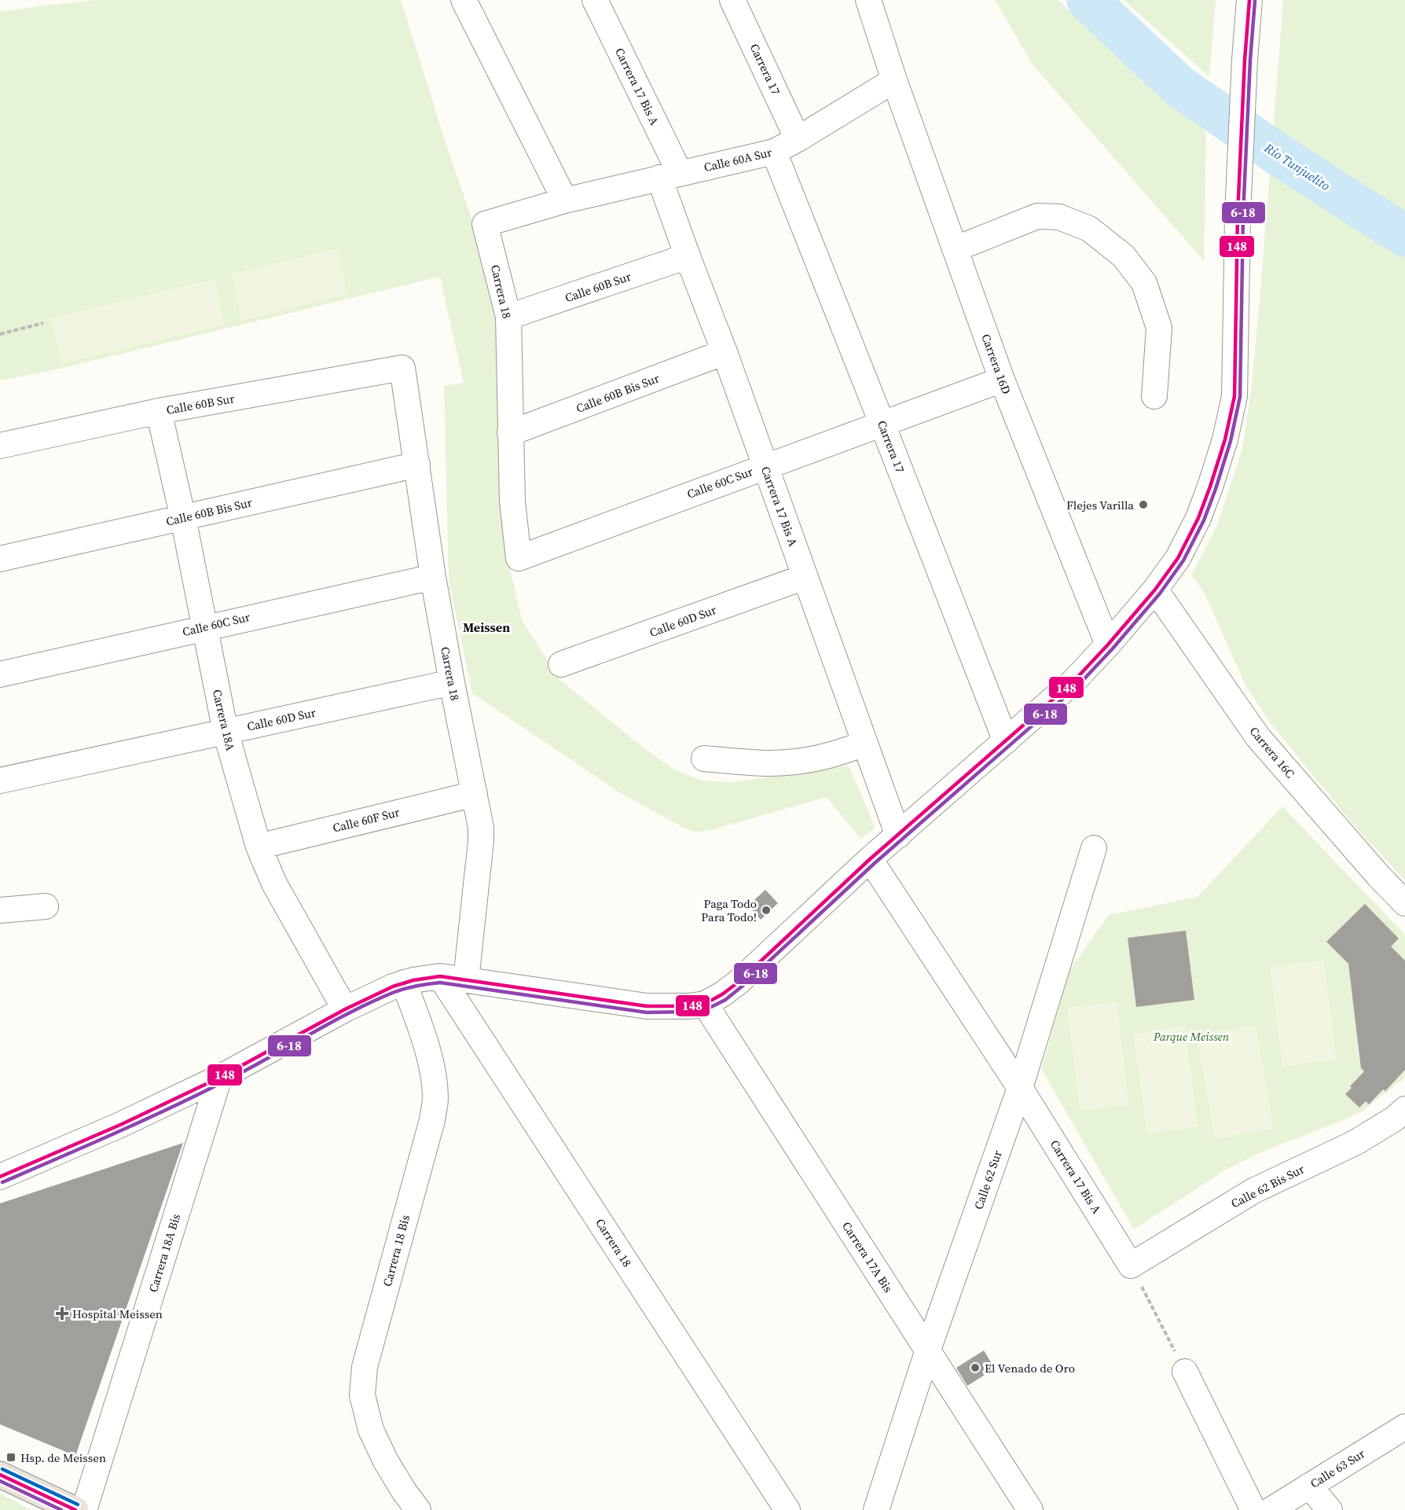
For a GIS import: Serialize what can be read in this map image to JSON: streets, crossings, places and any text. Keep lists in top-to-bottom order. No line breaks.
{"streets":{"street":["Carrera 17","Carrera 17 Bis A","Calle 60A Sur","Calle 60B Sur","Carrera 18","Carrera 16D","Calle 60B Bis Sur","Calle 60C Sur","Calle 60D Sur","Carrera 18A","Carrera 16C","Calle 60F Sur","Calle 62 Sur","Calle 62 Bis Sur","Carrera 18 Bis","Carrera 18A Bis","Carrera 17A Bis","Calle 63 Sur"]},"crossings":[["Carrera 17","Calle 60A Sur"],["Carrera 17","Calle 60C Sur"],["Carrera 17 Bis A","Calle 60A Sur"],["Carrera 17 Bis A","Calle 60B Sur"],["Carrera 17 Bis A","Calle 60B Bis Sur"],["Carrera 17 Bis A","Calle 60C Sur"],["Carrera 17 Bis A","Calle 60D Sur"],["Carrera 17 Bis A","Calle 62 Sur"],["Carrera 17 Bis A","Calle 62 Bis Sur"],["Calle 60A Sur","Carrera 18"],["Calle 60A Sur","Carrera 16D"],["Calle 60B Sur","Carrera 18"],["Calle 60B Sur","Carrera 18A"],["Carrera 18","Calle 60B Bis Sur"],["Carrera 18","Calle 60C Sur"],["Carrera 18","Calle 60D Sur"],["Carrera 18","Calle 60F Sur"],["Carrera 16D","Calle 60C Sur"],["Calle 60B Bis Sur","Carrera 18A"],["Calle 60C Sur","Carrera 18A"],["Calle 60D Sur","Carrera 18A"],["Carrera 18A","Calle 60F Sur"],["Calle 62 Sur","Carrera 17A Bis"]],"districts":["Meissen"],"water":["Río Tunjuelito"],"parks":["Parque Meissen"],"places":{"other":["Flejes Varilla","Paga Todo Para Todo!","El Venado de Oro"],"health":["Hospital Meissen"],"transit":["Hsp. de Meissen"]},"lines":["transit line 148","transit line 6-18"]}
